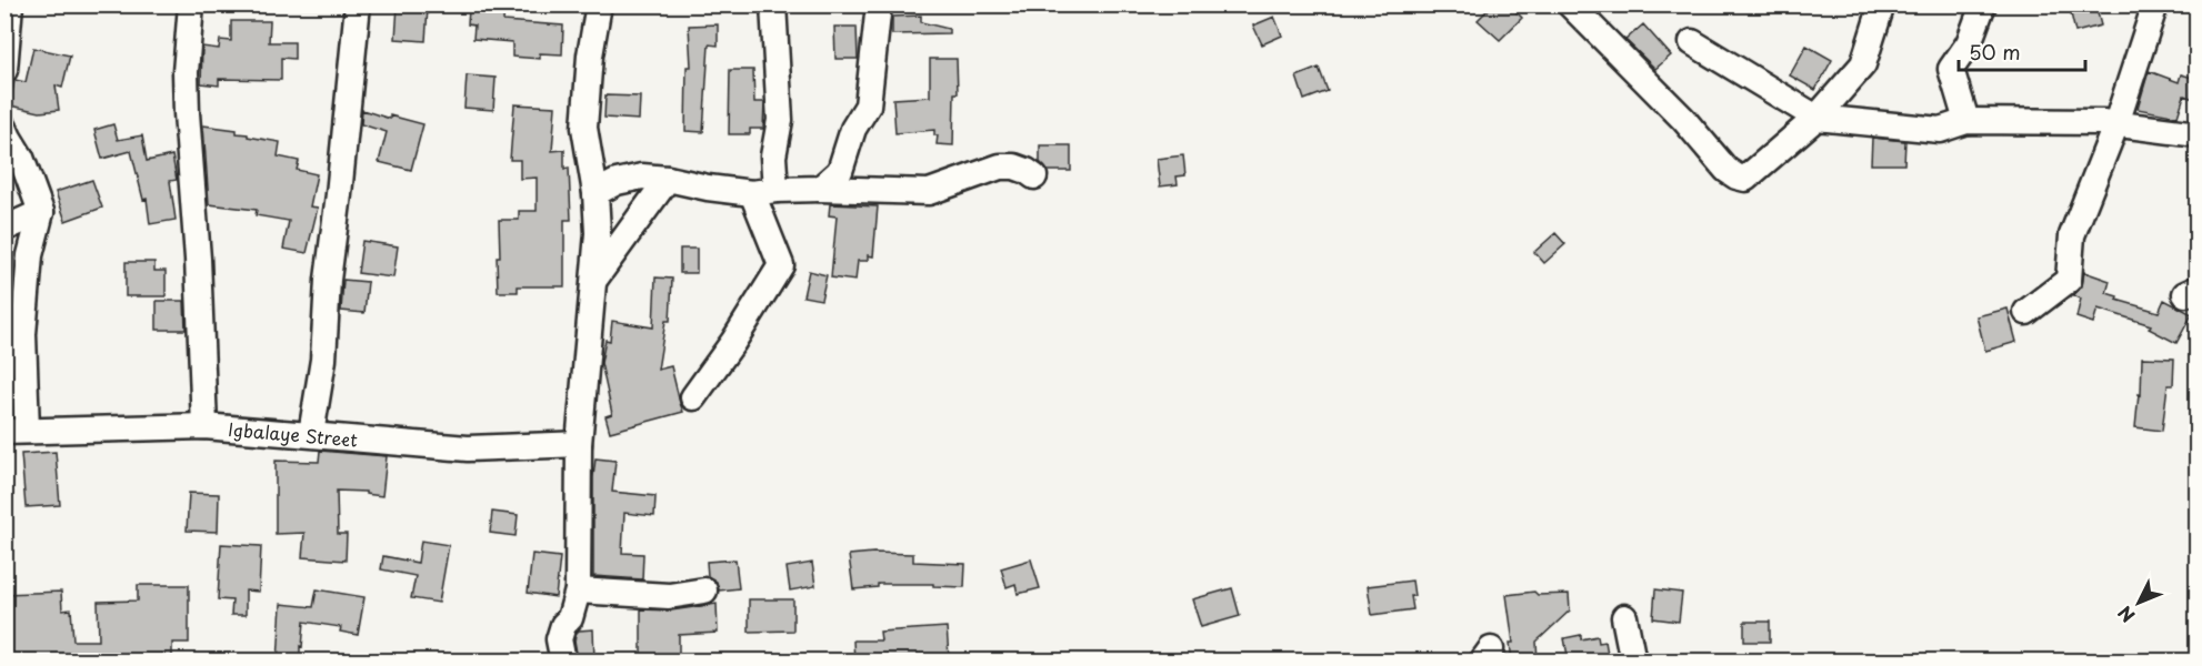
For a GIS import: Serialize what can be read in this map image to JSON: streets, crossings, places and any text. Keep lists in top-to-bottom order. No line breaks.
{"streets":{"street":["Igbalaye Street"]},"scale_bar":"50 m","north":"bottom left"}
